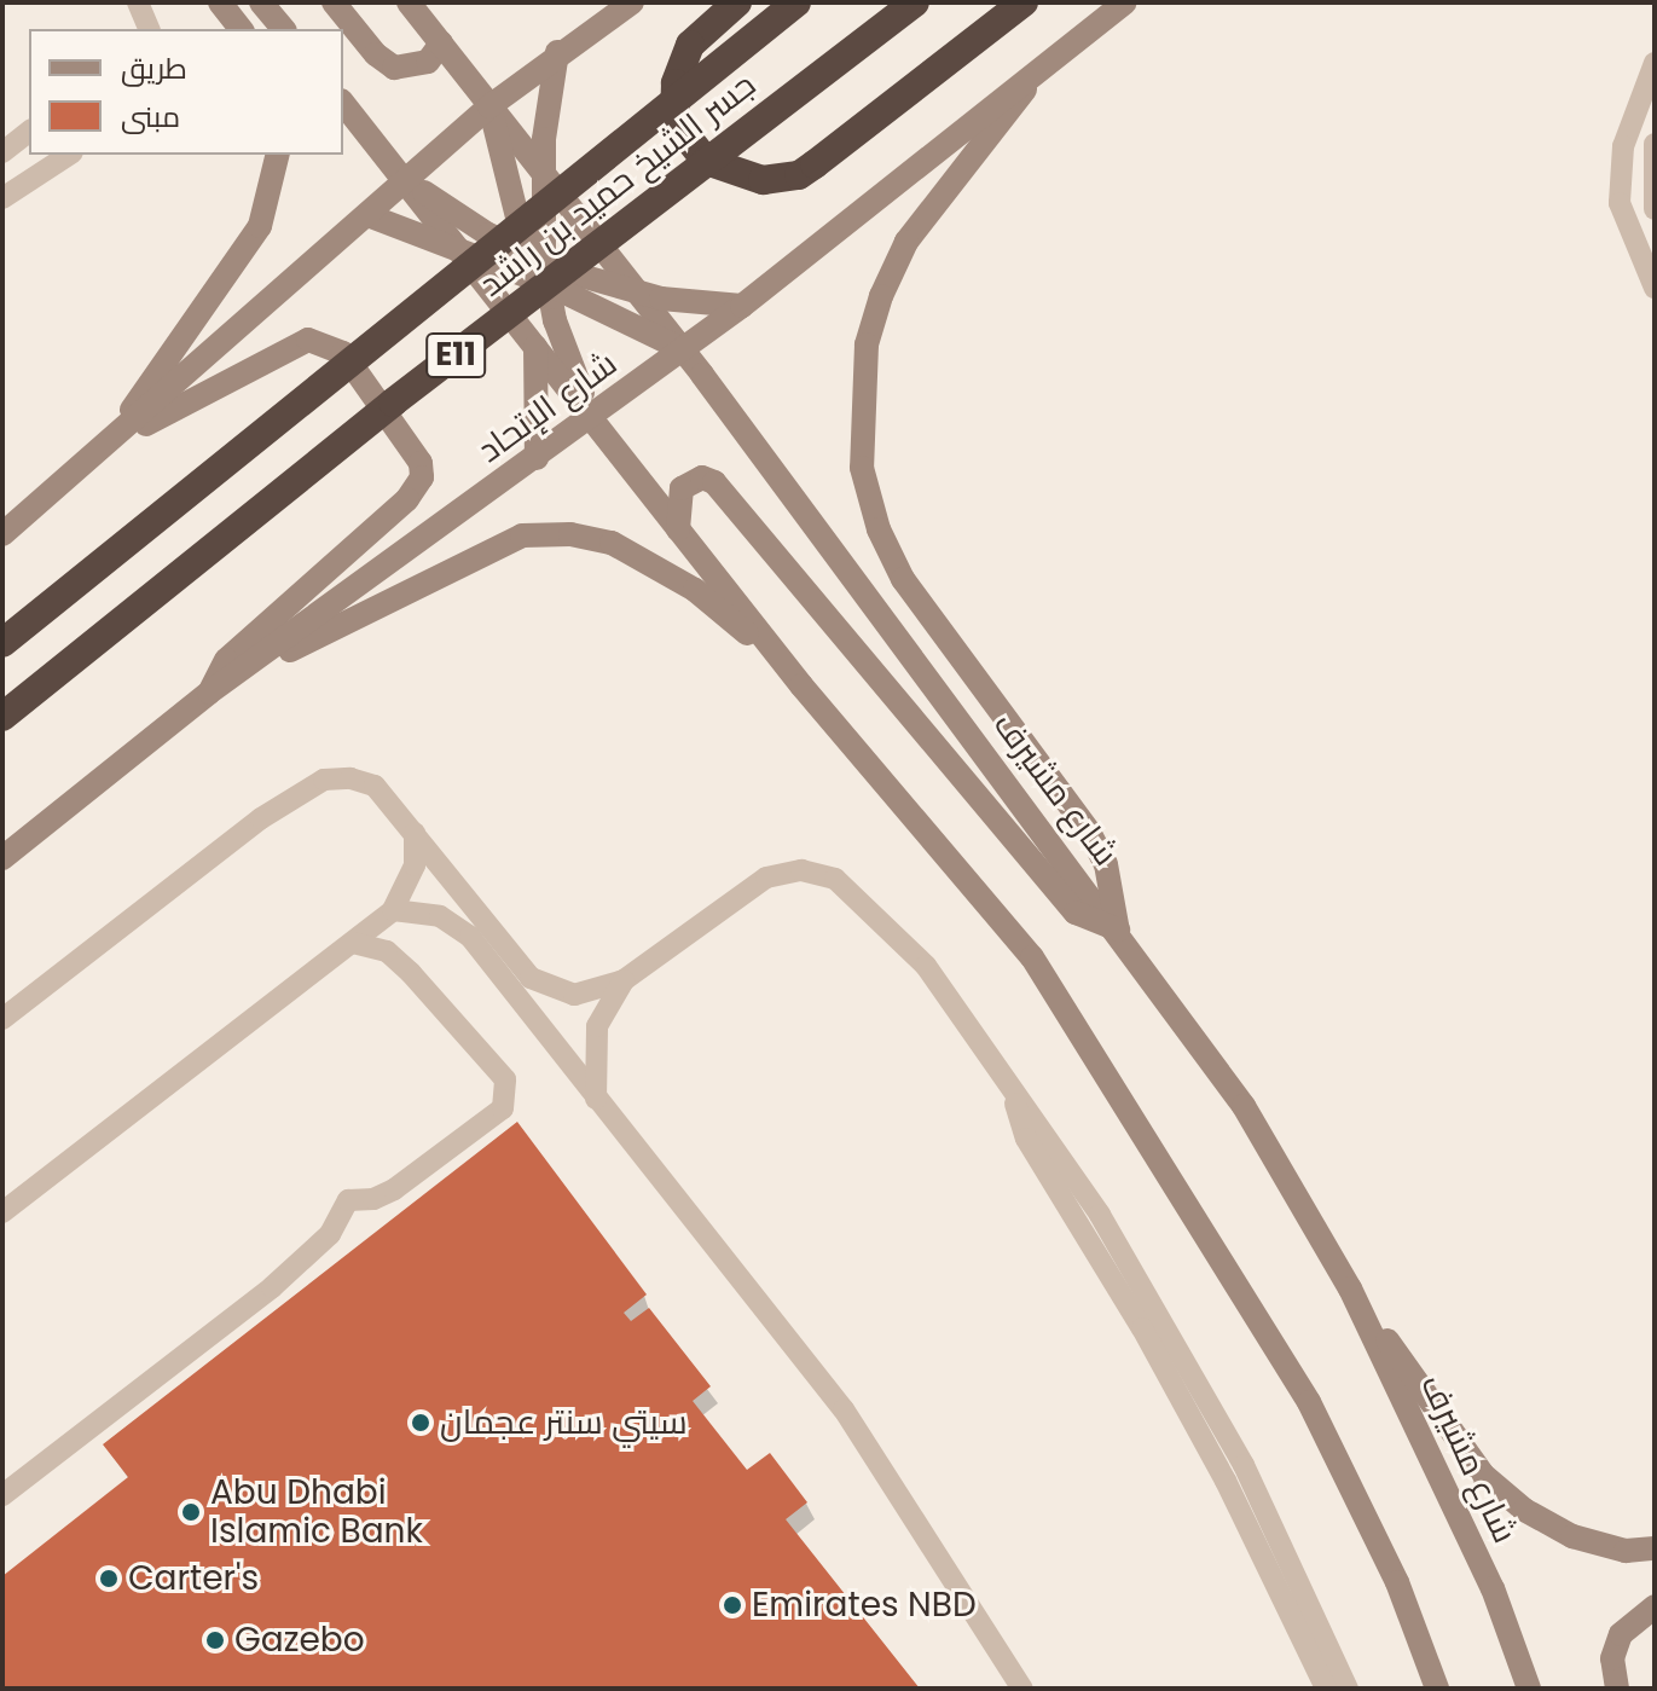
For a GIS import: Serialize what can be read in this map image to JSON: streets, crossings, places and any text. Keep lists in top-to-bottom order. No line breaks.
{"streets":{"highway":["جسر الشيخ حميد بن راشد","E11"],"main road":["شارع الإتحاد","شارع مشيرف"]},"crossings":[["شارع الإتحاد","شارع مشيرف"]],"places":["سيتي سنتر عجمان","Abu Dhabi Islamic Bank","Carter's","Emirates NBD","Gazebo"],"legend":["طريق","مبنى"]}
